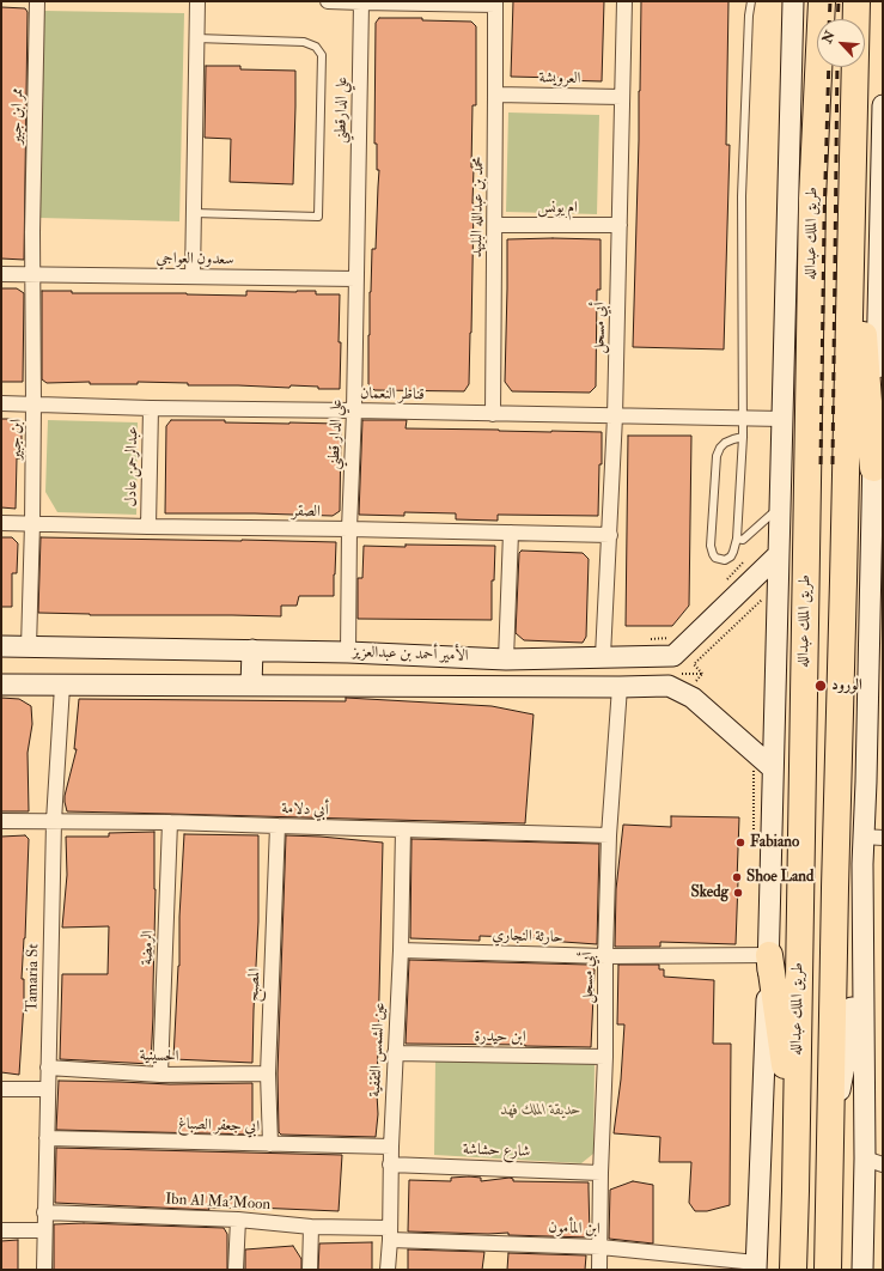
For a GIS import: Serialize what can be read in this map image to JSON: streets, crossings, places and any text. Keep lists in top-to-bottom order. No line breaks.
{"streets":{"highway":["طريق الملك عبدالله"],"main road":["الأمير أحمد بن عبدالعزيز"],"street":["العرويشة","علي الدارقطني","ممر ابن جبير","محمد بن عبدالله البليهد","ام يونس","سعدون العواجي","أبي مسحل","قناطر النعمان","علي الدار قطني","ابن جبير","عبدالرحمن عادل","الصقر","أبي دلامة","حارثة النجاري","الرمضة","Tamaria St","المصبح","ابن حيدرة","عين الشمس الثقفية","الحسينية","ابي جعفر الصباغ","شارع حشاشة","Ibn Al Ma'Moon","ابن المأمون"]},"crossings":[["العرويشة","محمد بن عبدالله البليهد"],["العرويشة","أبي مسحل"],["علي الدارقطني","علي الدار قطني"],["ممر ابن جبير","ابن جبير"],["محمد بن عبدالله البليهد","ام يونس"],["محمد بن عبدالله البليهد","قناطر النعمان"],["ام يونس","أبي مسحل"],["سعدون العواجي","علي الدار قطني"],["سعدون العواجي","ابن جبير"],["أبي مسحل","قناطر النعمان"],["أبي مسحل","الصقر"],["أبي مسحل","الأمير أحمد بن عبدالعزيز"],["أبي مسحل","أبي دلامة"],["أبي مسحل","حارثة النجاري"],["أبي مسحل","ابن حيدرة"],["أبي مسحل","شارع حشاشة"],["أبي مسحل","ابن المأمون"],["قناطر النعمان","علي الدار قطني"],["قناطر النعمان","ابن جبير"],["قناطر النعمان","عبدالرحمن عادل"],["علي الدار قطني","الصقر"],["علي الدار قطني","الأمير أحمد بن عبدالعزيز"],["ابن جبير","الصقر"],["ابن جبير","الأمير أحمد بن عبدالعزيز"],["عبدالرحمن عادل","الصقر"],["الأمير أحمد بن عبدالعزيز","Tamaria St"],["أبي دلامة","الرمضة"],["أبي دلامة","Tamaria St"],["أبي دلامة","المصبح"],["أبي دلامة","عين الشمس الثقفية"],["حارثة النجاري","عين الشمس الثقفية"],["الرمضة","الحسينية"],["Tamaria St","الحسينية"],["Tamaria St","ابي جعفر الصباغ"],["Tamaria St","Ibn Al Ma'Moon"],["المصبح","الحسينية"],["المصبح","ابي جعفر الصباغ"],["ابن حيدرة","عين الشمس الثقفية"],["عين الشمس الثقفية","ابي جعفر الصباغ"],["عين الشمس الثقفية","شارع حشاشة"],["عين الشمس الثقفية","Ibn Al Ma'Moon"],["عين الشمس الثقفية","ابن المأمون"],["Ibn Al Ma'Moon","ابن المأمون"]],"parks":["حديقة الملك فهد"],"places":["الورود","Fabiano","Shoe Land","Skedg"],"north":"top left"}
